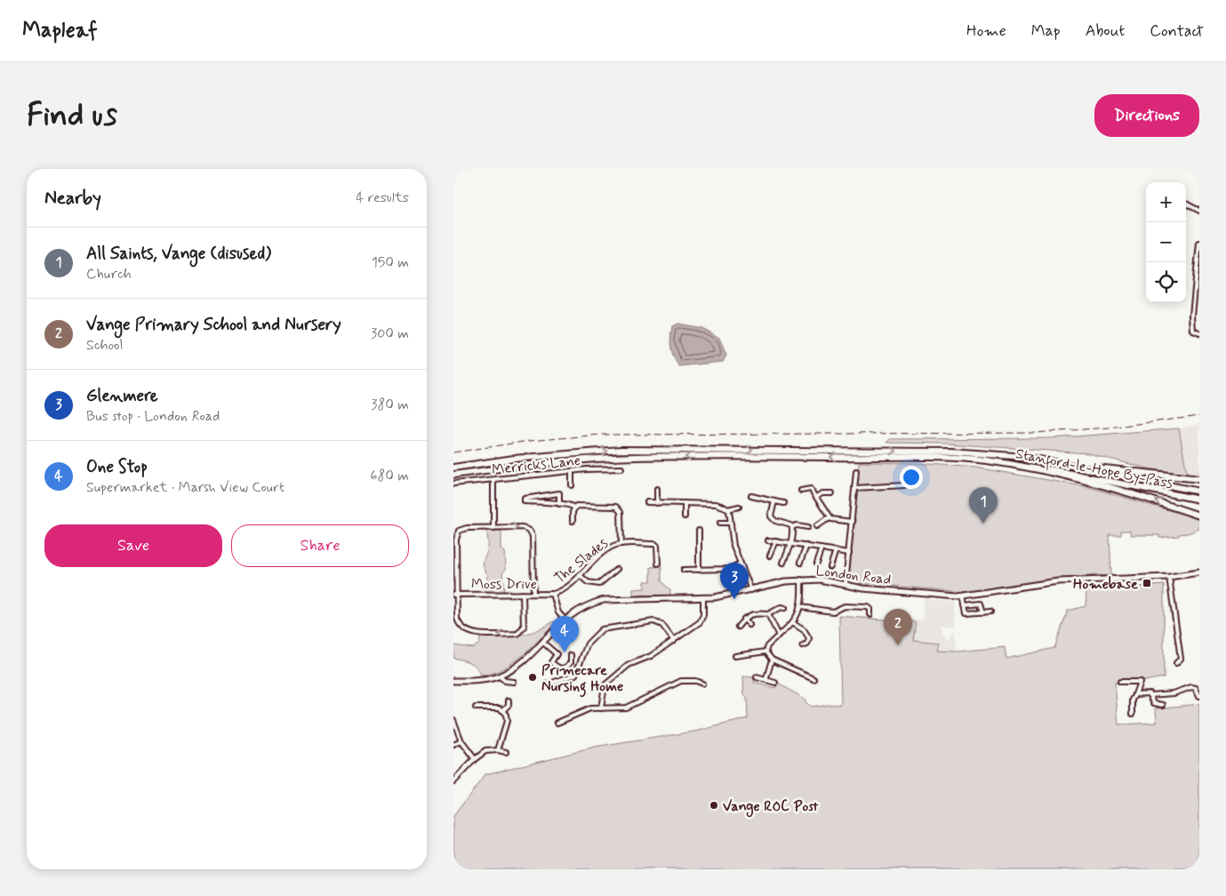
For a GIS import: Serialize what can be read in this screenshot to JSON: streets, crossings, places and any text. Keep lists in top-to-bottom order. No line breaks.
{"streets":{"highway":["Stanford-le-Hope By-Pass"],"main road":["London Road"],"street":["Merricks Lane","The Slades","Moss Drive"]},"crossings":[["The Slades","Moss Drive"],["London Road","Moss Drive"]],"places":{"transit":["Homebase"],"other":["Primecare Nursing Home","Vange ROC Post"]},"page":{"header":"Mapleaf","nav":["Home","Map","About","Contact"],"buttons":["Directions",["Save","Share"]],"title":"Find us","heading":["Nearby","4 results"],"map_buttons":["+","−"],"list":[{"mark":"1","name":"All Saints, Vange (disused)","note":"Church","value":"150 m"},{"mark":"2","name":"Vange Primary School and Nursery","note":"School","value":"300 m"},{"mark":"3","name":"Glenmere","note":"Bus stop · London Road","value":"380 m"},{"mark":"4","name":"One Stop","note":"Supermarket · Marsh View Court","value":"680 m"}],"pins":["1","3","2","4"]}}
